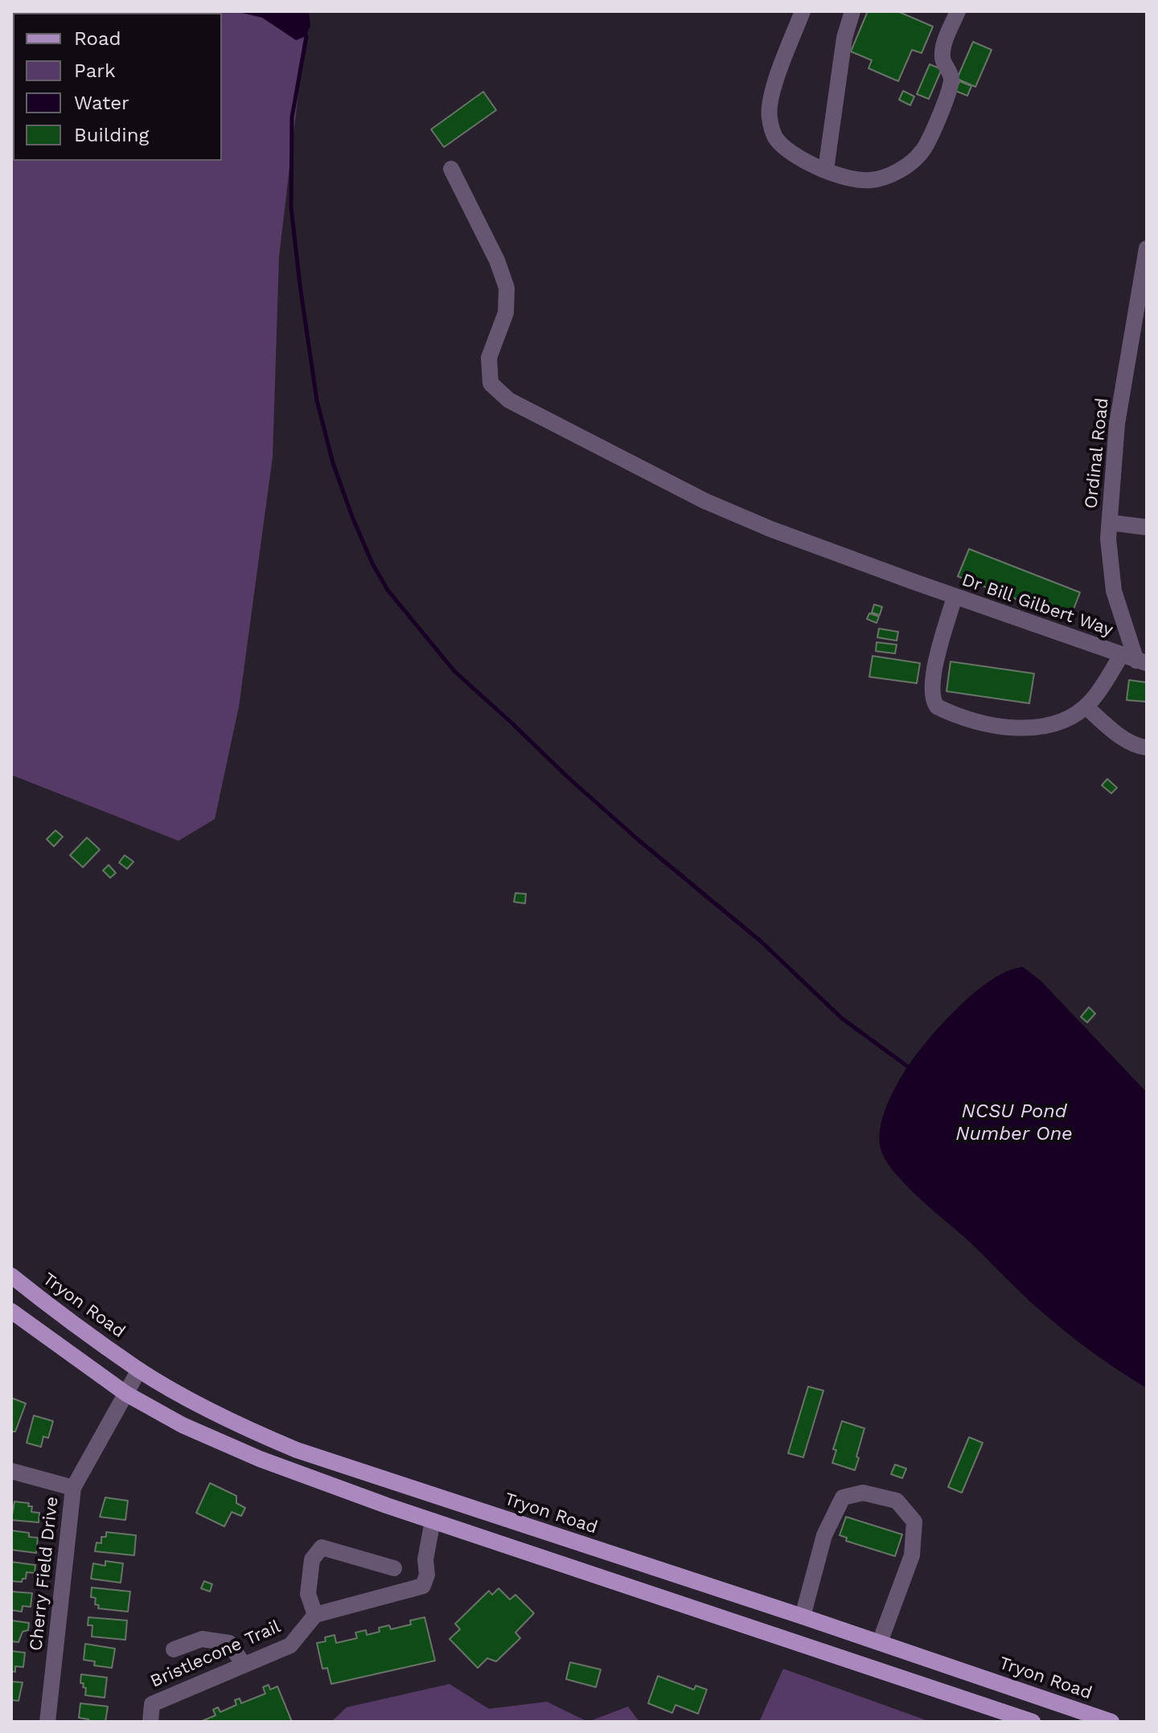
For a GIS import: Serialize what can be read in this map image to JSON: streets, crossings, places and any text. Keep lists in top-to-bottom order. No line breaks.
{"streets":{"main road":["Tryon Road"],"street":["Ordinal Road","Dr Bill Gilbert Way","Cherry Field Drive","Bristlecone Trail"]},"crossings":[["Ordinal Road","Dr Bill Gilbert Way"],["Tryon Road","Cherry Field Drive"]],"water":["NCSU Pond Number One"],"legend":["Road","Park","Water","Building"]}
